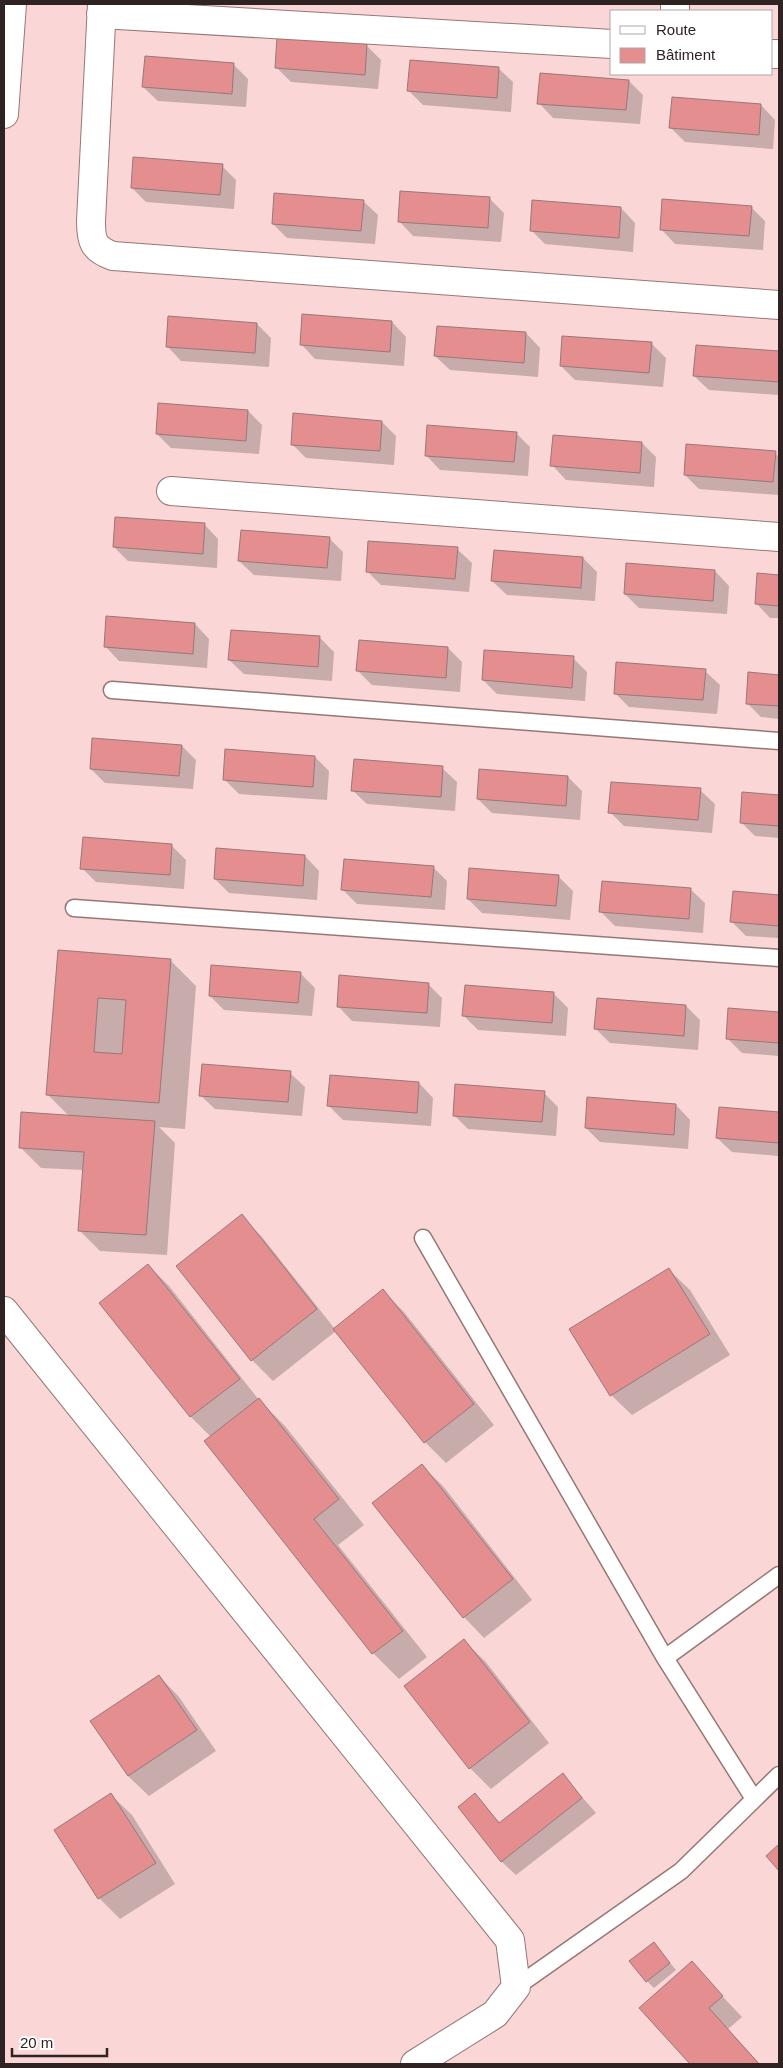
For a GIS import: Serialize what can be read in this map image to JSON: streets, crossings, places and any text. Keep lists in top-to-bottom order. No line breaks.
{"legend":["Route","Bâtiment"],"scale_bar":"20 m"}
